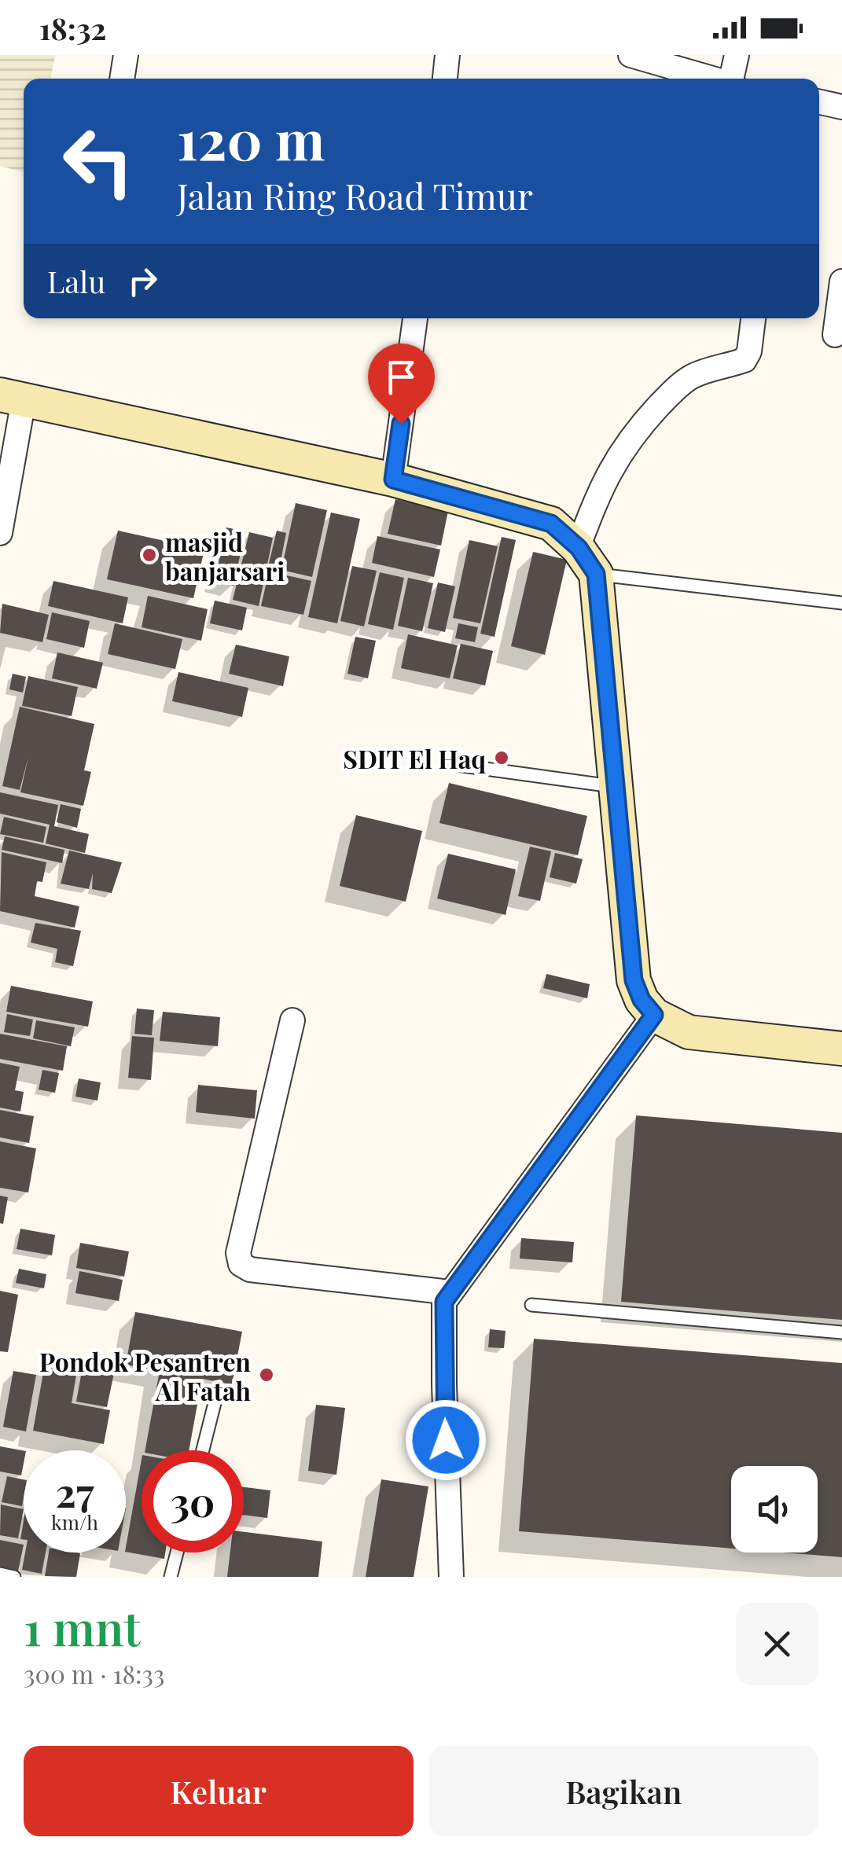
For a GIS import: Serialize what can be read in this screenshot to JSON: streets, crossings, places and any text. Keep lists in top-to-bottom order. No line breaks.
{"places":["masjid banjarsari","SDIT El Haq","Pondok Pesantren Al Fatah"],"page":{"status":"18:32","turn":["120 m","Jalan Ring Road Timur"],"then":"Lalu","speed":"27 km/h","limit":"30","heading":["1 mnt","300 m · 18:33"],"buttons":["Keluar","Bagikan"]}}
